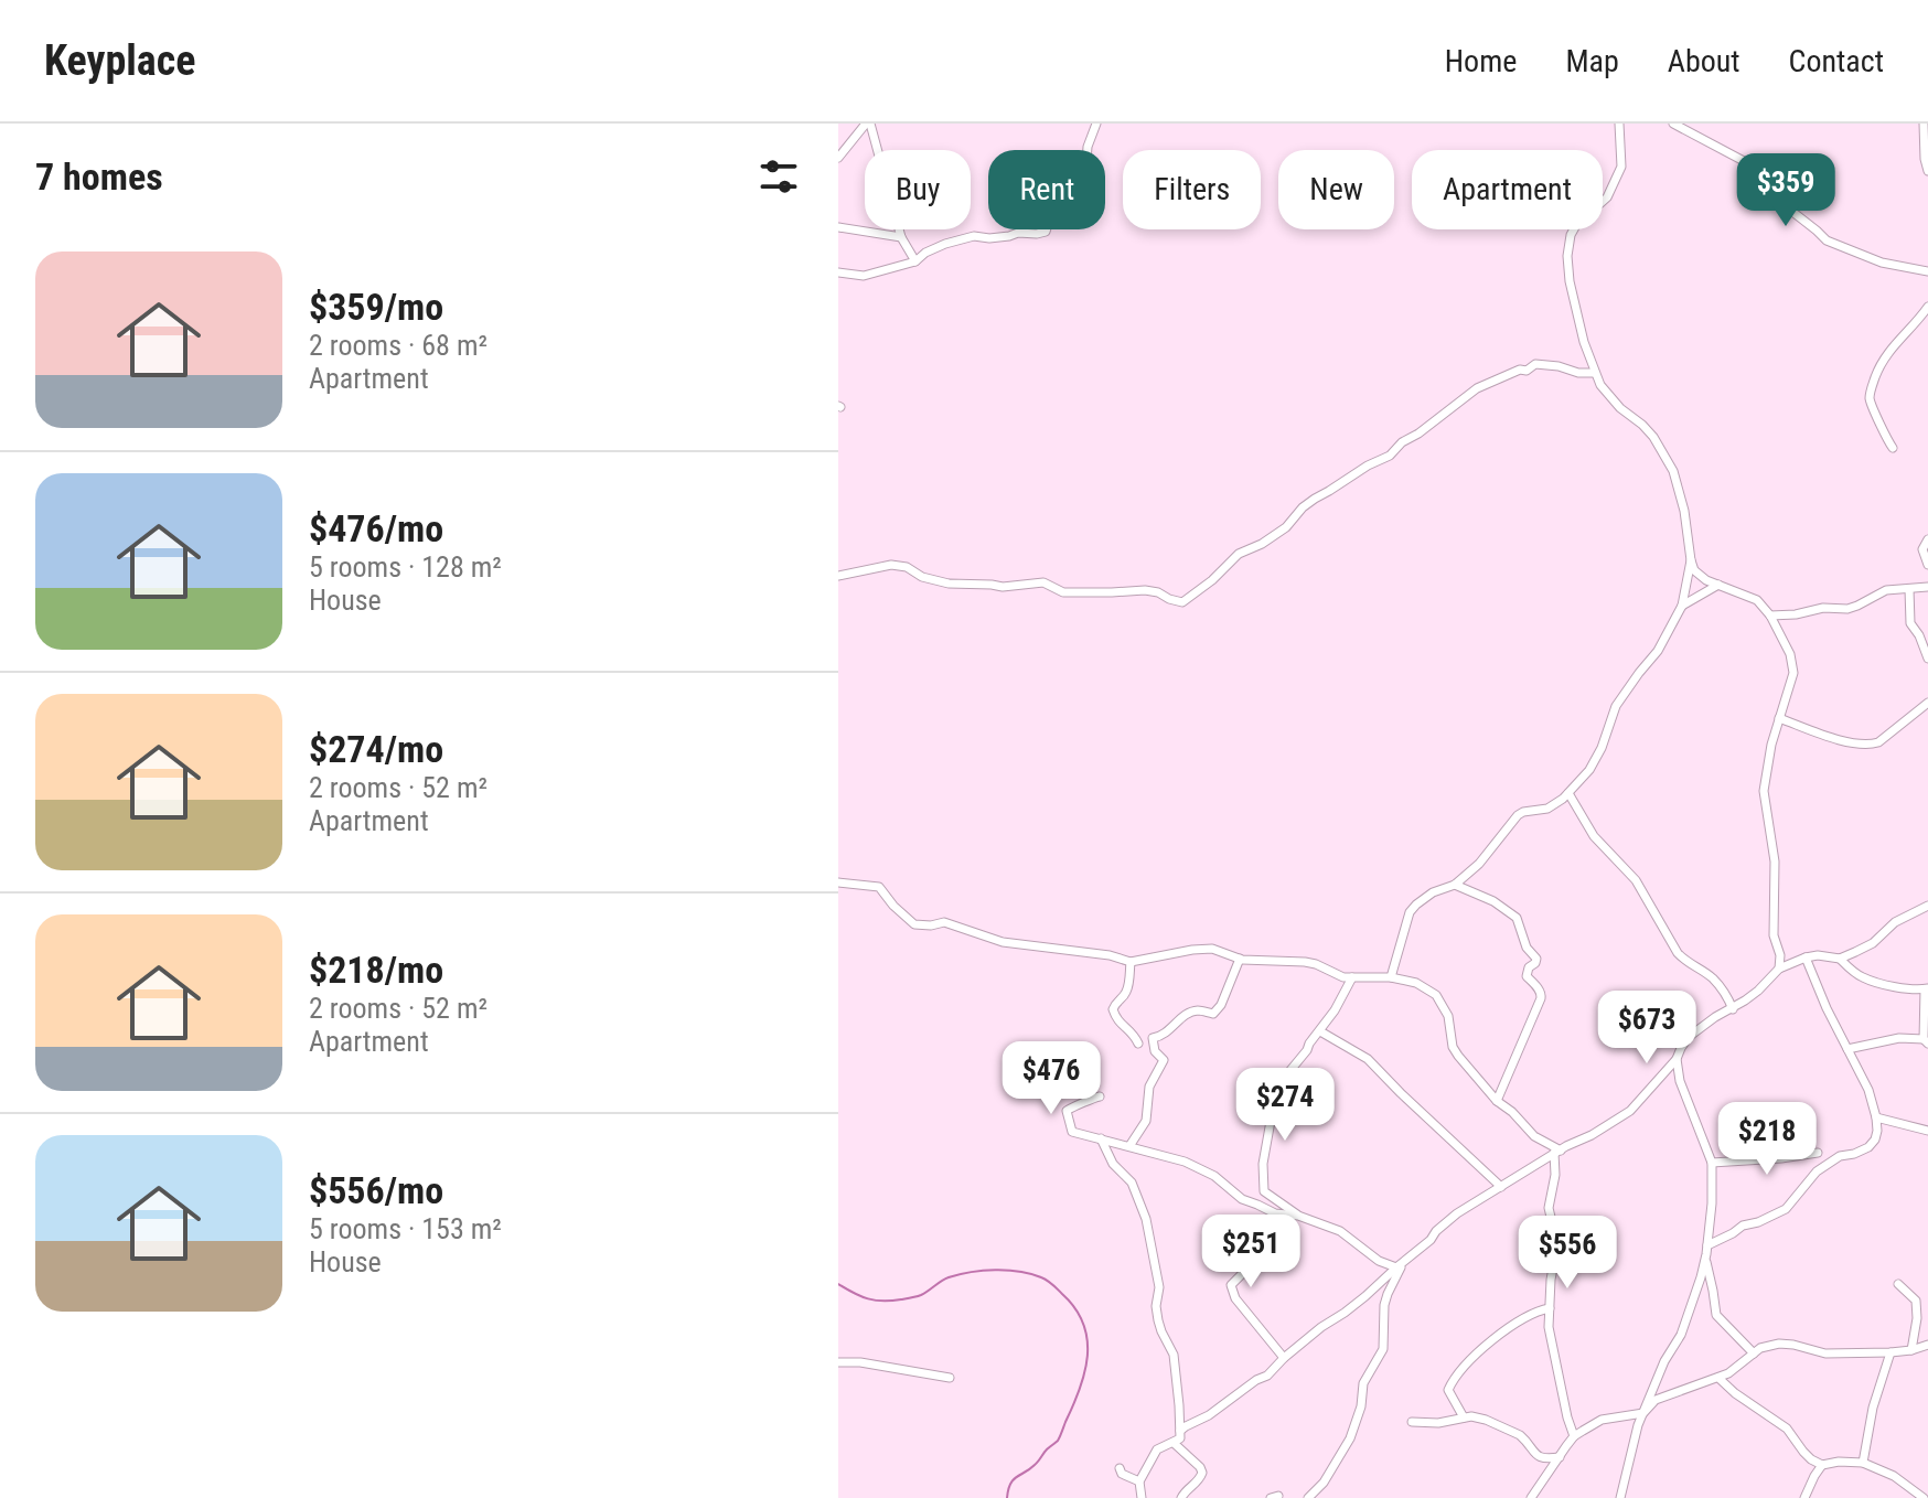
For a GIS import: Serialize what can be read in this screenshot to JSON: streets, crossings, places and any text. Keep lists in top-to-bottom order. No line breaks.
{"page":{"header":"Keyplace","nav":["Home","Map","About","Contact"],"heading":"7 homes","chip":["Buy","Rent","Filters","New","Apartment"],"price":["$359","$673","$476","$274","$218","$251","$556"],"list":[{"name":"$359/mo","note":"2 rooms · 68 m² · Apartment"},{"name":"$476/mo","note":"5 rooms · 128 m² · House"},{"name":"$274/mo","note":"2 rooms · 52 m² · Apartment"},{"name":"$218/mo","note":"2 rooms · 52 m² · Apartment"},{"name":"$556/mo","note":"5 rooms · 153 m² · House"}]}}
